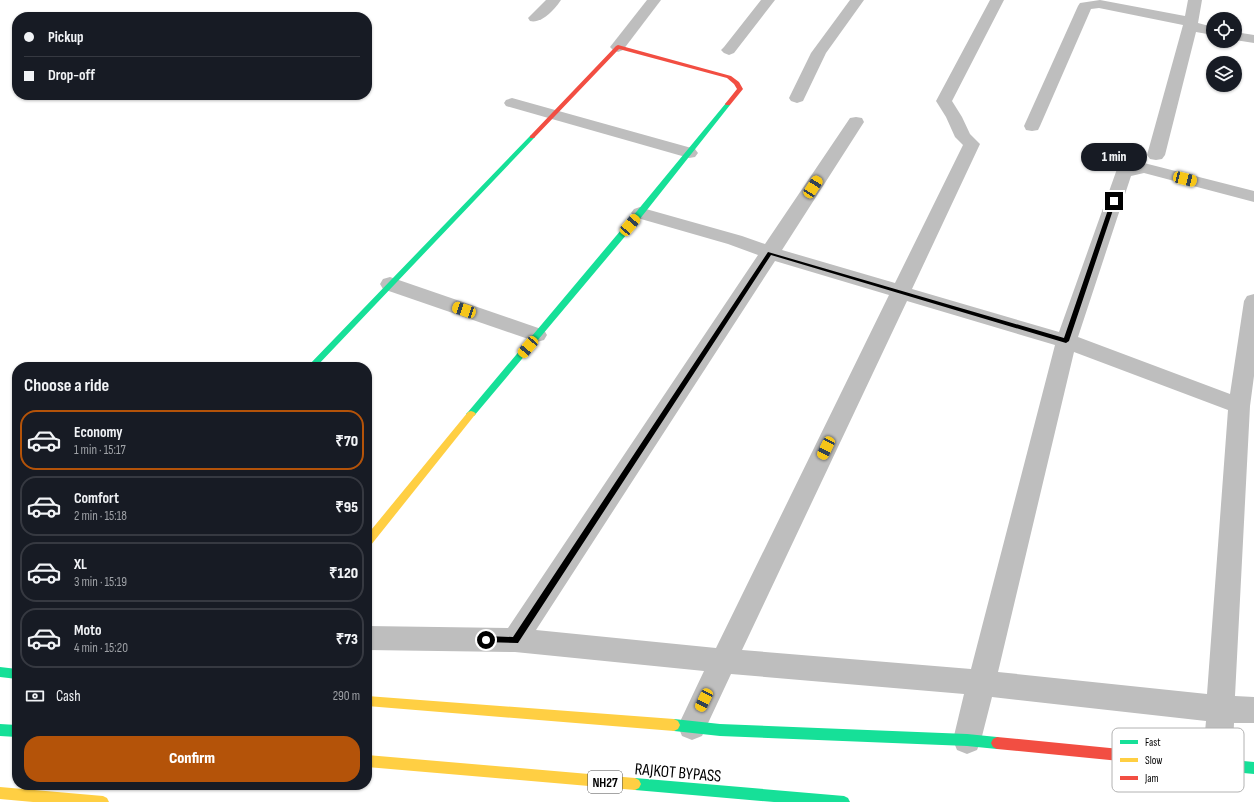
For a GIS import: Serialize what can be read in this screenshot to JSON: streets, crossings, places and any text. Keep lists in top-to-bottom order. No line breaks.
{"streets":{"main road":["RAJKOT BYPASS","NH27"]},"legend":["Fast","Slow","Jam"],"page":{"banner":["Pickup","Drop-off"],"bubble":"1 min","heading":"Choose a ride","list":[{"name":"Economy","note":"1 min · 15:17","value":"₹70"},{"name":"Comfort","note":"2 min · 15:18","value":"₹95"},{"name":"XL","note":"3 min · 15:19","value":"₹120"},{"name":"Moto","note":"4 min · 15:20","value":"₹73"}],"pay":["Cash","290 m"],"buttons":"Confirm"}}
